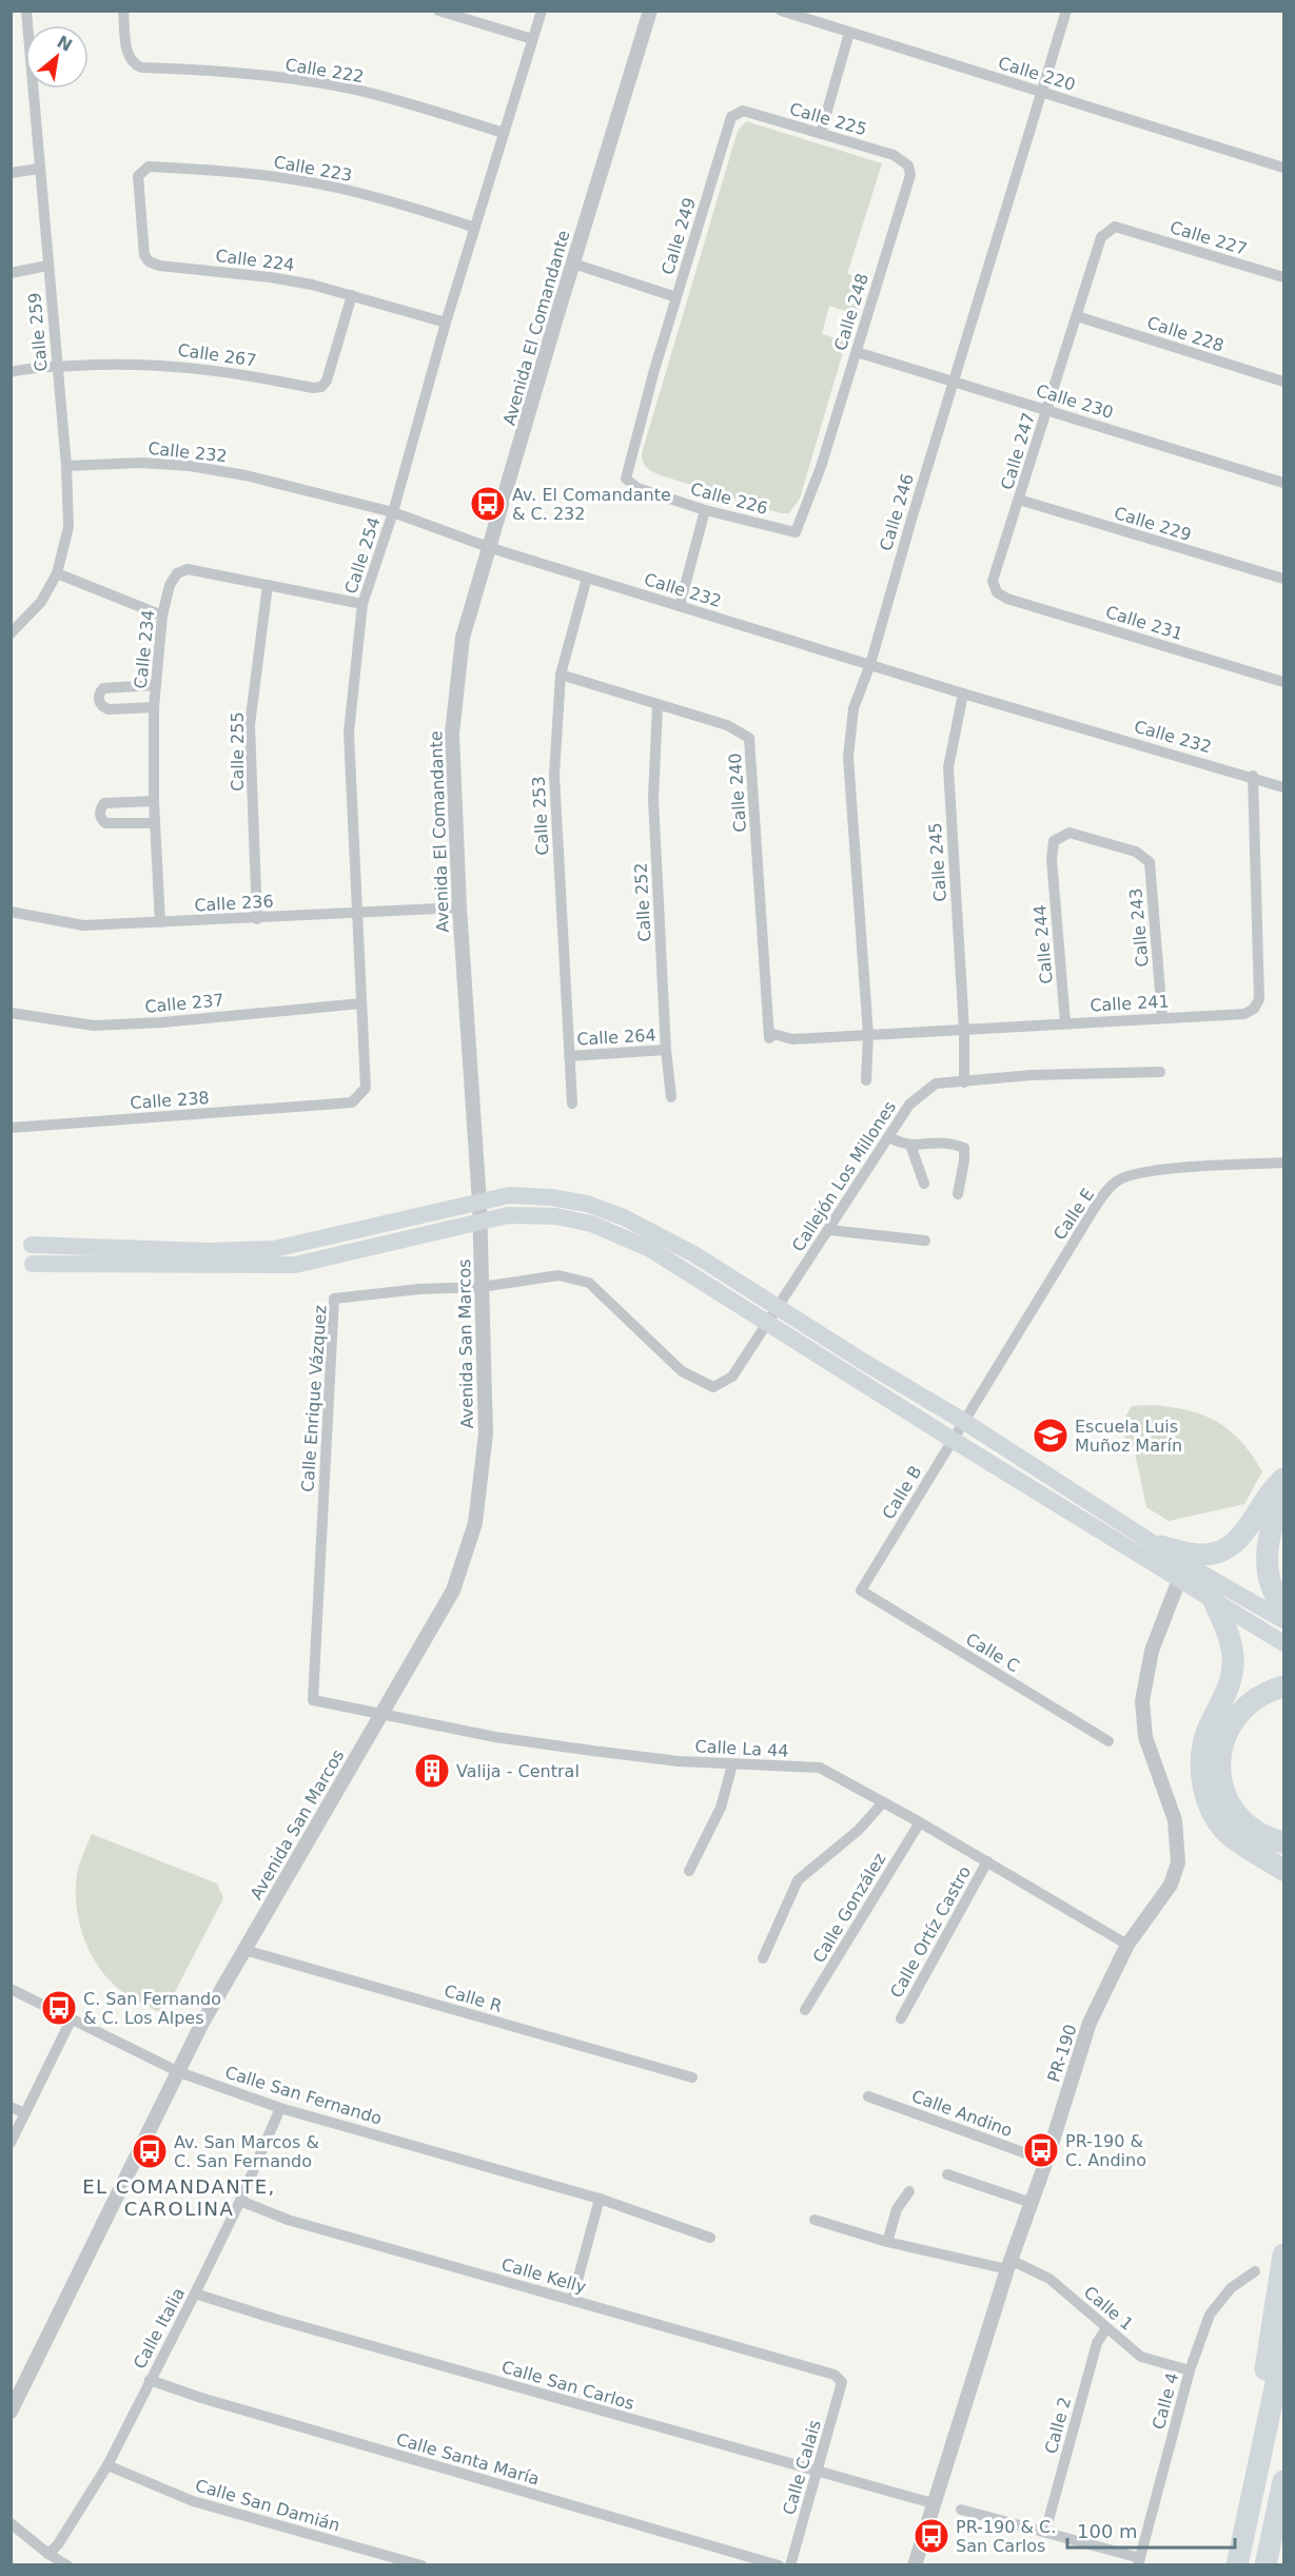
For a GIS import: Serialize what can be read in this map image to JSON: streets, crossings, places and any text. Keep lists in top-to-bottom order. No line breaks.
{"streets":{"street":["Calle 222","Calle 220","Calle 225","Calle 223","Calle 249","Calle 227","Calle 224","Calle 248","Avenida El Comandante","Calle 259","Calle 228","Calle 267","Calle 230","Calle 247","Calle 232","Calle 226","Calle 246","Calle 229","Calle 254","Calle 231","Calle 234","Calle 255","Calle 240","Calle 253","Calle 245","Calle 252","Calle 236","Calle 243","Calle 244","Calle 237","Calle 241","Calle 264","Calle 238","Callejón Los Millones","Calle E","Avenida San Marcos","Calle Enrique Vázquez","Calle B","Calle C","Calle La 44","Calle González","Calle Ortíz Castro","Calle R","PR-190","Calle San Fernando","Calle Andino","Calle Kelly","Calle 1","Calle Italia","Calle San Carlos","Calle 4","Calle 2","Calle Santa María","Calle Calais","Calle San Damián"]},"crossings":[["Calle 222","Calle 254"],["Calle 220","Calle 246"],["Calle 225","Calle 249"],["Calle 225","Calle 248"],["Calle 223","Calle 224"],["Calle 223","Calle 254"],["Calle 249","Calle 226"],["Calle 227","Calle 247"],["Calle 224","Calle 267"],["Calle 224","Calle 254"],["Calle 248","Calle 230"],["Calle 248","Calle 226"],["Avenida El Comandante","Calle 232"],["Avenida El Comandante","Calle 236"],["Avenida El Comandante","Avenida San Marcos"],["Calle 259","Calle 267"],["Calle 259","Calle 232"],["Calle 228","Calle 247"],["Calle 230","Calle 247"],["Calle 230","Calle 246"],["Calle 247","Calle 229"],["Calle 247","Calle 231"],["Calle 232","Calle 246"],["Calle 232","Calle 254"],["Calle 232","Calle 253"],["Calle 232","Calle 245"],["Calle 232","Calle 241"],["Calle 246","Calle 241"],["Calle 254","Calle 234"],["Calle 254","Calle 236"],["Calle 254","Calle 237"],["Calle 254","Calle 238"],["Calle 234","Calle 255"],["Calle 234","Calle 236"],["Calle 255","Calle 236"],["Calle 240","Calle 253"],["Calle 240","Calle 252"],["Calle 240","Calle 241"],["Calle 253","Calle 264"],["Calle 245","Calle 241"],["Calle 245","Callejón Los Millones"],["Calle 252","Calle 264"],["Calle 243","Calle 244"],["Calle 243","Calle 241"],["Calle 244","Calle 241"],["Callejón Los Millones","Calle Enrique Vázquez"],["Calle E","Calle B"],["Avenida San Marcos","Calle Enrique Vázquez"],["Avenida San Marcos","Calle La 44"],["Avenida San Marcos","Calle R"],["Avenida San Marcos","Calle San Fernando"],["Calle Enrique Vázquez","Calle La 44"],["Calle B","Calle C"],["Calle La 44","Calle González"],["Calle La 44","Calle Ortíz Castro"],["Calle La 44","PR-190"],["PR-190","Calle Andino"],["PR-190","Calle 1"],["PR-190","Calle San Carlos"],["Calle San Fernando","Calle Italia"],["Calle Kelly","Calle Italia"],["Calle Kelly","Calle Calais"],["Calle 1","Calle 4"],["Calle 1","Calle 2"],["Calle Italia","Calle San Carlos"],["Calle Italia","Calle Santa María"],["Calle Italia","Calle San Damián"],["Calle San Carlos","Calle Calais"]],"districts":["EL COMANDANTE, CAROLINA"],"places":{"bus stop":["Av. El Comandante & C. 232","C. San Fernando & C. Los Alpes","PR-190 & C. Andino","Av. San Marcos & C. San Fernando","PR-190 & C. San Carlos"],"school or university":["Escuela Luis Muñoz Marín"],"building":["Valija - Central"]},"scale_bar":"100 m","north":"top right"}
